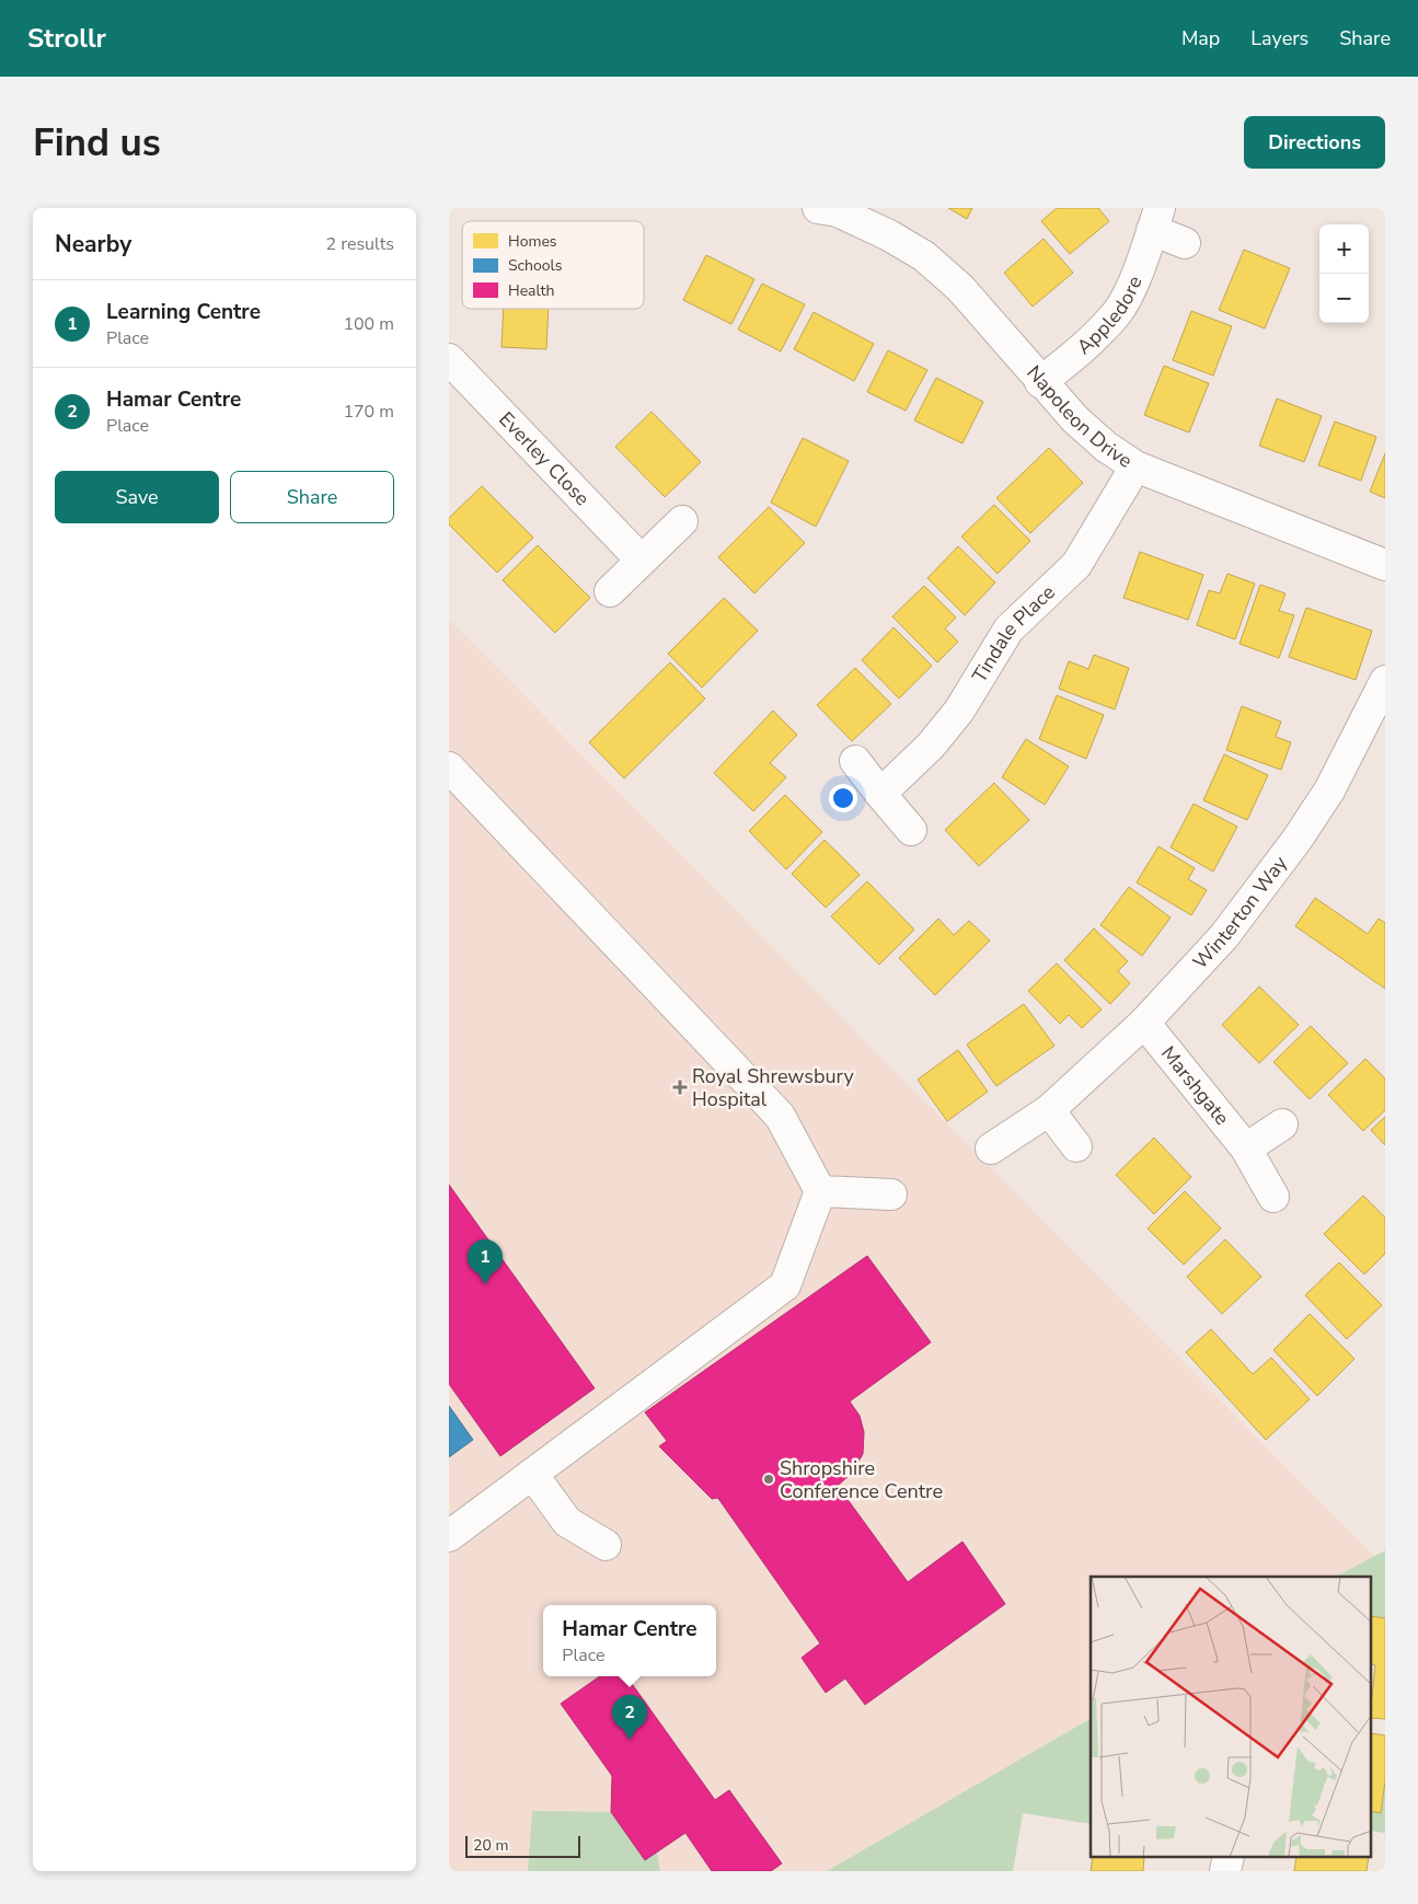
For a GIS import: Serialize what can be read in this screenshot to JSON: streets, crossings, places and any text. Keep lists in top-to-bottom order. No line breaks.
{"streets":{"street":["Appledore","Napoleon Drive","Everley Close","Tindale Place","Winterton Way","Marshgate"]},"crossings":[["Appledore","Napoleon Drive"],["Napoleon Drive","Tindale Place"],["Winterton Way","Marshgate"]],"places":{"health":["Royal Shrewsbury Hospital"],"other":["Shropshire Conference Centre"]},"legend":["Homes","Schools","Health"],"scale_bar":"20 m","page":{"header":"Strollr","nav":["Map","Layers","Share"],"buttons":["Directions",["Save","Share"]],"title":"Find us","heading":["Nearby","2 results"],"map_buttons":["+","−"],"list":[{"mark":"1","name":"Learning Centre","note":"Place","value":"100 m"},{"mark":"2","name":"Hamar Centre","note":"Place","value":"170 m"}],"pins":["1","2"],"popup":["Hamar Centre","Place"],"scale":"20 m"}}
